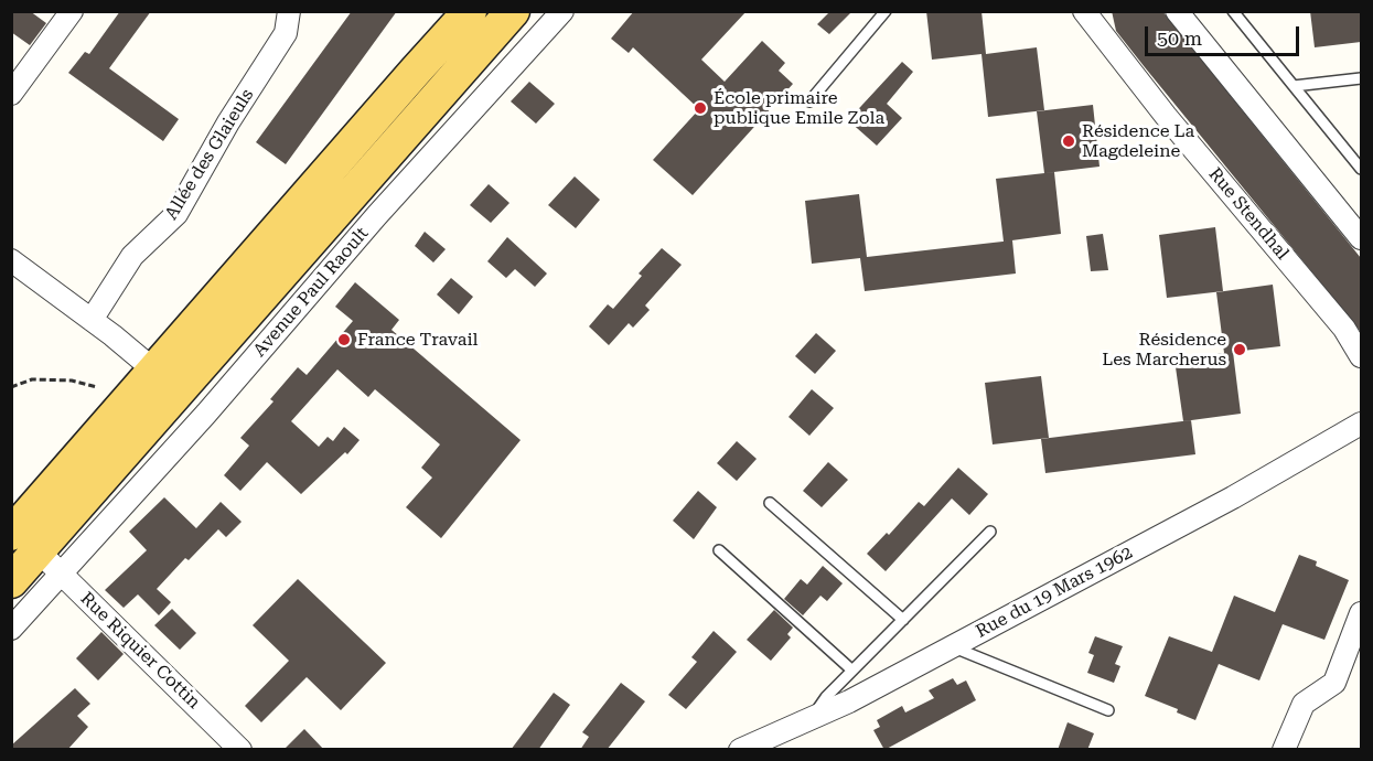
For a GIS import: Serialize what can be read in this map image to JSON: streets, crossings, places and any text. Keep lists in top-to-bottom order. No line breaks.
{"streets":{"street":["Allée des Glaieuls","Rue Stendhal","Avenue Paul Raoult","Rue du 19 Mars 1962","Rue Riquier Cottin"]},"crossings":[["Avenue Paul Raoult","Rue Riquier Cottin"]],"places":["École primaire publique Emile Zola","Résidence La Magdeleine","France Travail","Résidence Les Marcherus"],"scale_bar":"50 m"}
